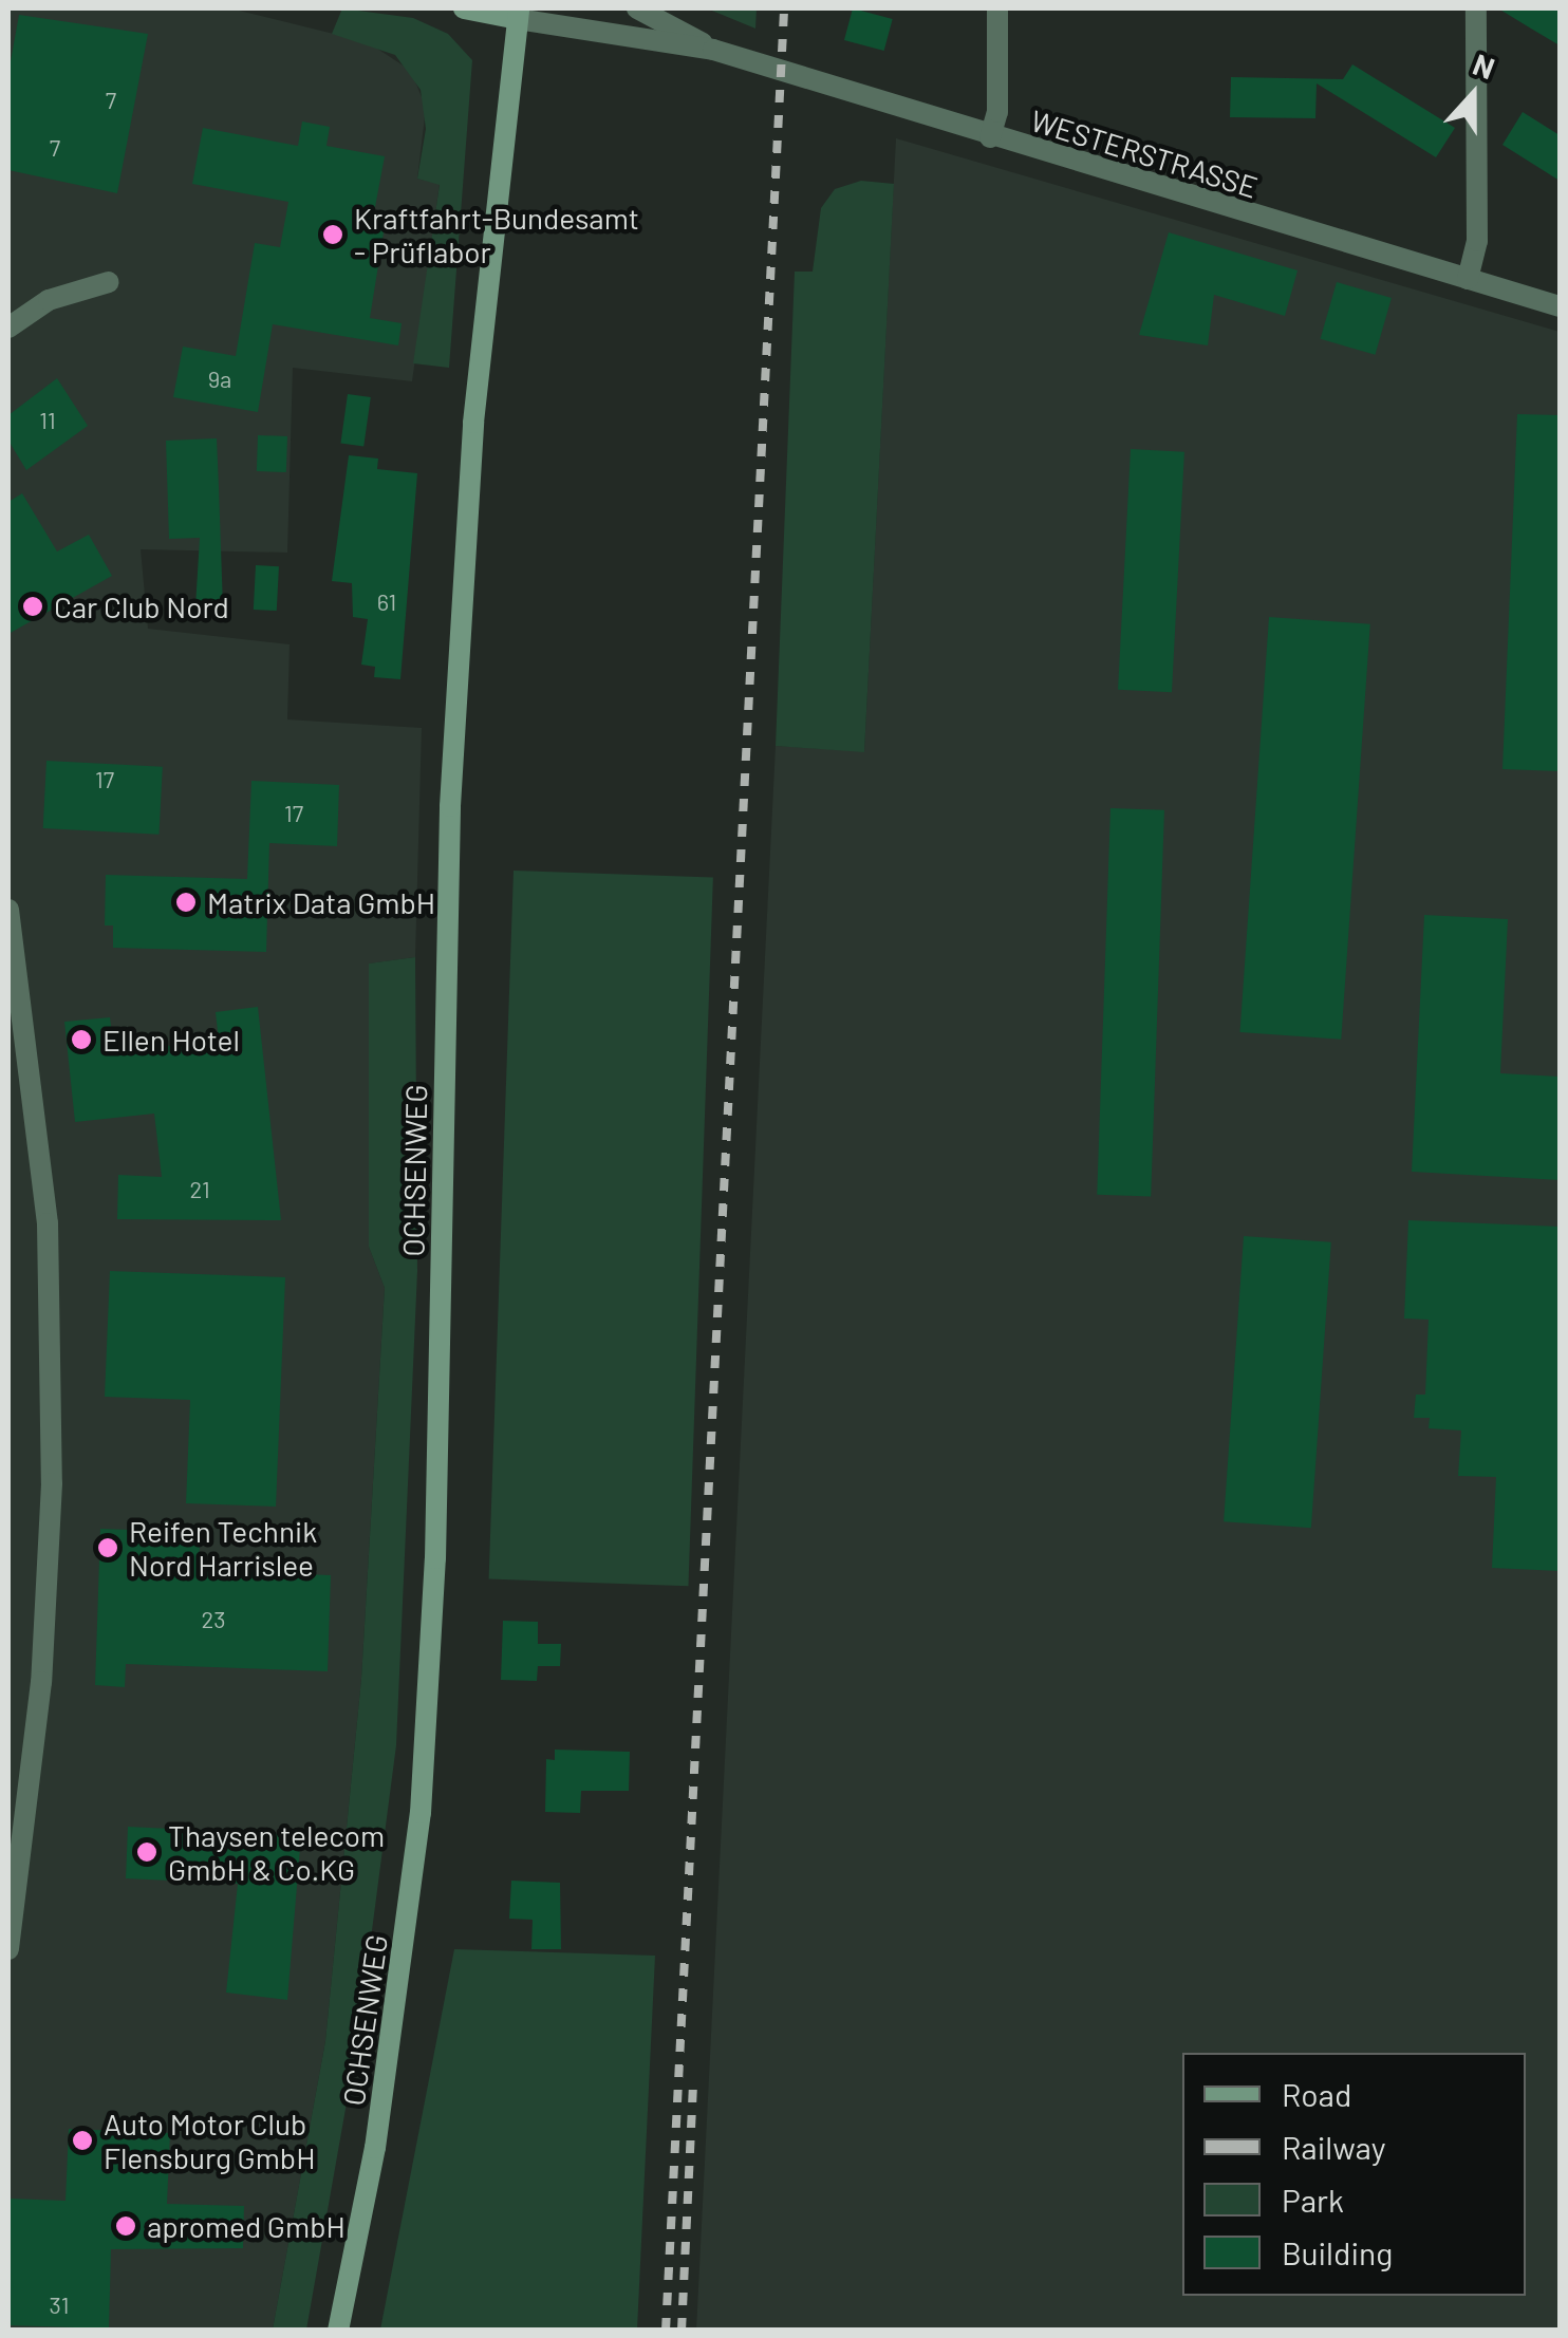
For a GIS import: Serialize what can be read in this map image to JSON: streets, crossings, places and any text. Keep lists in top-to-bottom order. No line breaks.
{"streets":{"main road":["OCHSENWEG"],"street":["WESTERSTRASSE"]},"crossings":[["WESTERSTRASSE","OCHSENWEG"]],"places":["Kraftfahrt-Bundesamt - Prüflabor","Car Club Nord","Matrix Data GmbH","Ellen Hotel","Reifen Technik Nord Harrislee","Thaysen telecom GmbH & Co.KG","Auto Motor Club Flensburg GmbH","apromed GmbH"],"house_numbers":["7","7","9a","11","61","17","17","21","23","31"],"legend":["Road","Railway","Park","Building"],"north":"top"}
